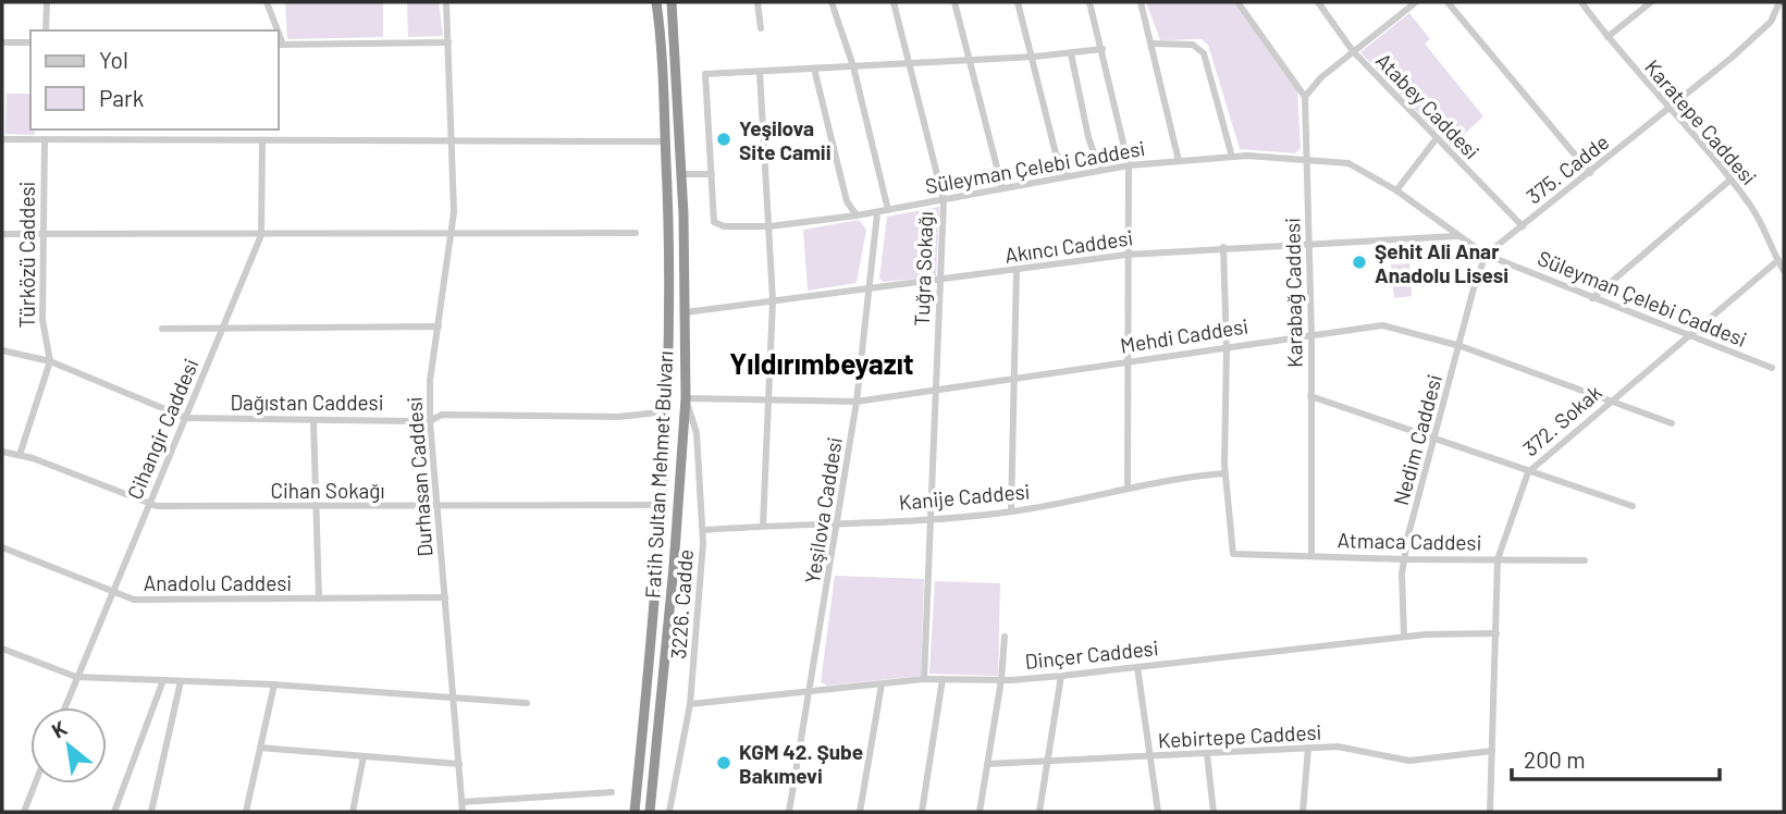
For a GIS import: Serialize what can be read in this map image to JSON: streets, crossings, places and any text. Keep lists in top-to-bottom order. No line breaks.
{"streets":{"highway":["Fatih Sultan Mehmet Bulvarı"],"street":["Atabey Caddesi","Karatepe Caddesi","Süleyman Çelebi Caddesi","375. Cadde","Akıncı Caddesi","Türközü Caddesi","Tuğra Sokağı","Karabağ Caddesi","Mehdi Caddesi","Dağıstan Caddesi","372. Sokak","Cihangir Caddesi","Nedim Caddesi","Durhasan Caddesi","Cihan Sokağı","Kanije Caddesi","Yeşilova Caddesi","Atmaca Caddesi","Anadolu Caddesi","3226. Cadde","Dinçer Caddesi","Kebirtepe Caddesi"]},"crossings":[["Atabey Caddesi","375. Cadde"],["Karatepe Caddesi","375. Cadde"],["Karatepe Caddesi","372. Sokak"],["Süleyman Çelebi Caddesi","375. Cadde"],["Süleyman Çelebi Caddesi","Akıncı Caddesi"],["Süleyman Çelebi Caddesi","Tuğra Sokağı"],["Süleyman Çelebi Caddesi","Karabağ Caddesi"],["Süleyman Çelebi Caddesi","372. Sokak"],["Süleyman Çelebi Caddesi","Nedim Caddesi"],["Süleyman Çelebi Caddesi","Yeşilova Caddesi"],["375. Cadde","Nedim Caddesi"],["Akıncı Caddesi","Tuğra Sokağı"],["Akıncı Caddesi","Karabağ Caddesi"],["Akıncı Caddesi","Fatih Sultan Mehmet Bulvarı"],["Akıncı Caddesi","Yeşilova Caddesi"],["Türközü Caddesi","Dağıstan Caddesi"],["Türközü Caddesi","Cihan Sokağı"],["Tuğra Sokağı","Mehdi Caddesi"],["Tuğra Sokağı","Kanije Caddesi"],["Tuğra Sokağı","Dinçer Caddesi"],["Karabağ Caddesi","Mehdi Caddesi"],["Karabağ Caddesi","Atmaca Caddesi"],["Mehdi Caddesi","372. Sokak"],["Mehdi Caddesi","Nedim Caddesi"],["Mehdi Caddesi","Fatih Sultan Mehmet Bulvarı"],["Mehdi Caddesi","Yeşilova Caddesi"],["Mehdi Caddesi","3226. Cadde"],["Dağıstan Caddesi","Cihangir Caddesi"],["Dağıstan Caddesi","Fatih Sultan Mehmet Bulvarı"],["Dağıstan Caddesi","Durhasan Caddesi"],["372. Sokak","Atmaca Caddesi"],["372. Sokak","Dinçer Caddesi"],["372. Sokak","Kebirtepe Caddesi"],["Cihangir Caddesi","Cihan Sokağı"],["Cihangir Caddesi","Anadolu Caddesi"],["Nedim Caddesi","Atmaca Caddesi"],["Nedim Caddesi","Dinçer Caddesi"],["Fatih Sultan Mehmet Bulvarı","Cihan Sokağı"],["Fatih Sultan Mehmet Bulvarı","3226. Cadde"],["Durhasan Caddesi","Cihan Sokağı"],["Durhasan Caddesi","Anadolu Caddesi"],["Kanije Caddesi","Yeşilova Caddesi"],["Kanije Caddesi","Atmaca Caddesi"],["Kanije Caddesi","3226. Cadde"],["Yeşilova Caddesi","Dinçer Caddesi"],["3226. Cadde","Dinçer Caddesi"]],"districts":["Yıldırımbeyazıt"],"places":["Yeşilova Site Camii","Şehit Ali Anar Anadolu Lisesi","KGM 42. Şube Bakımevi"],"legend":["Yol","Park"],"scale_bar":"200 m","north":"top left"}
